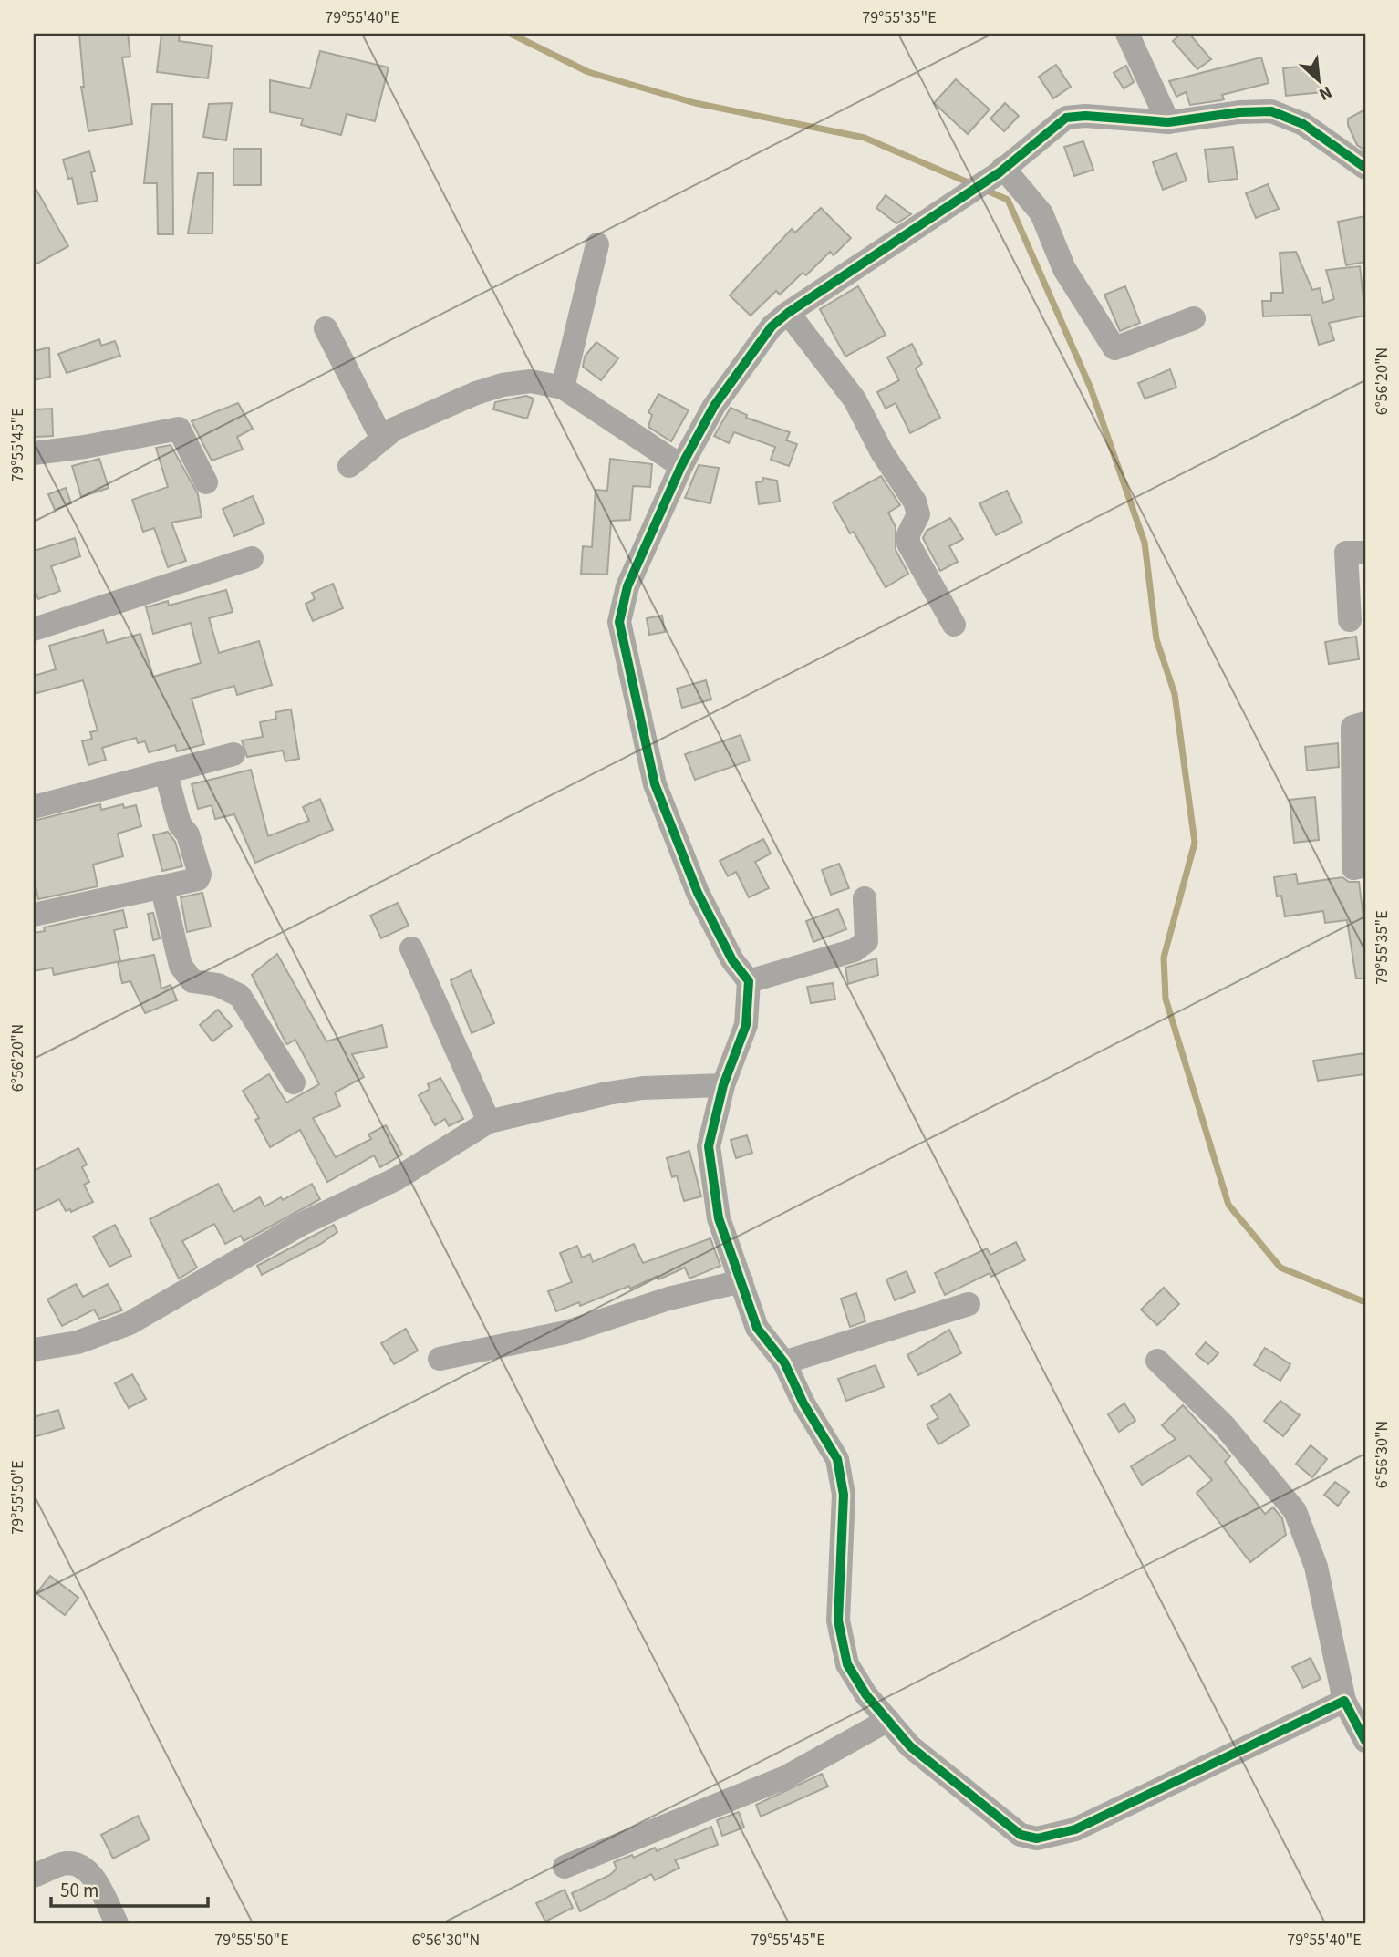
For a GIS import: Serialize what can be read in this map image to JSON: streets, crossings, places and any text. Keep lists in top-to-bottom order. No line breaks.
{"scale_bar":"50 m","north":"bottom right","coordinates":["79°55'40\"E","79°55'35\"E","6°56'20\"N","79°55'45\"E","6°56'30\"N","79°55'50\"E"]}
